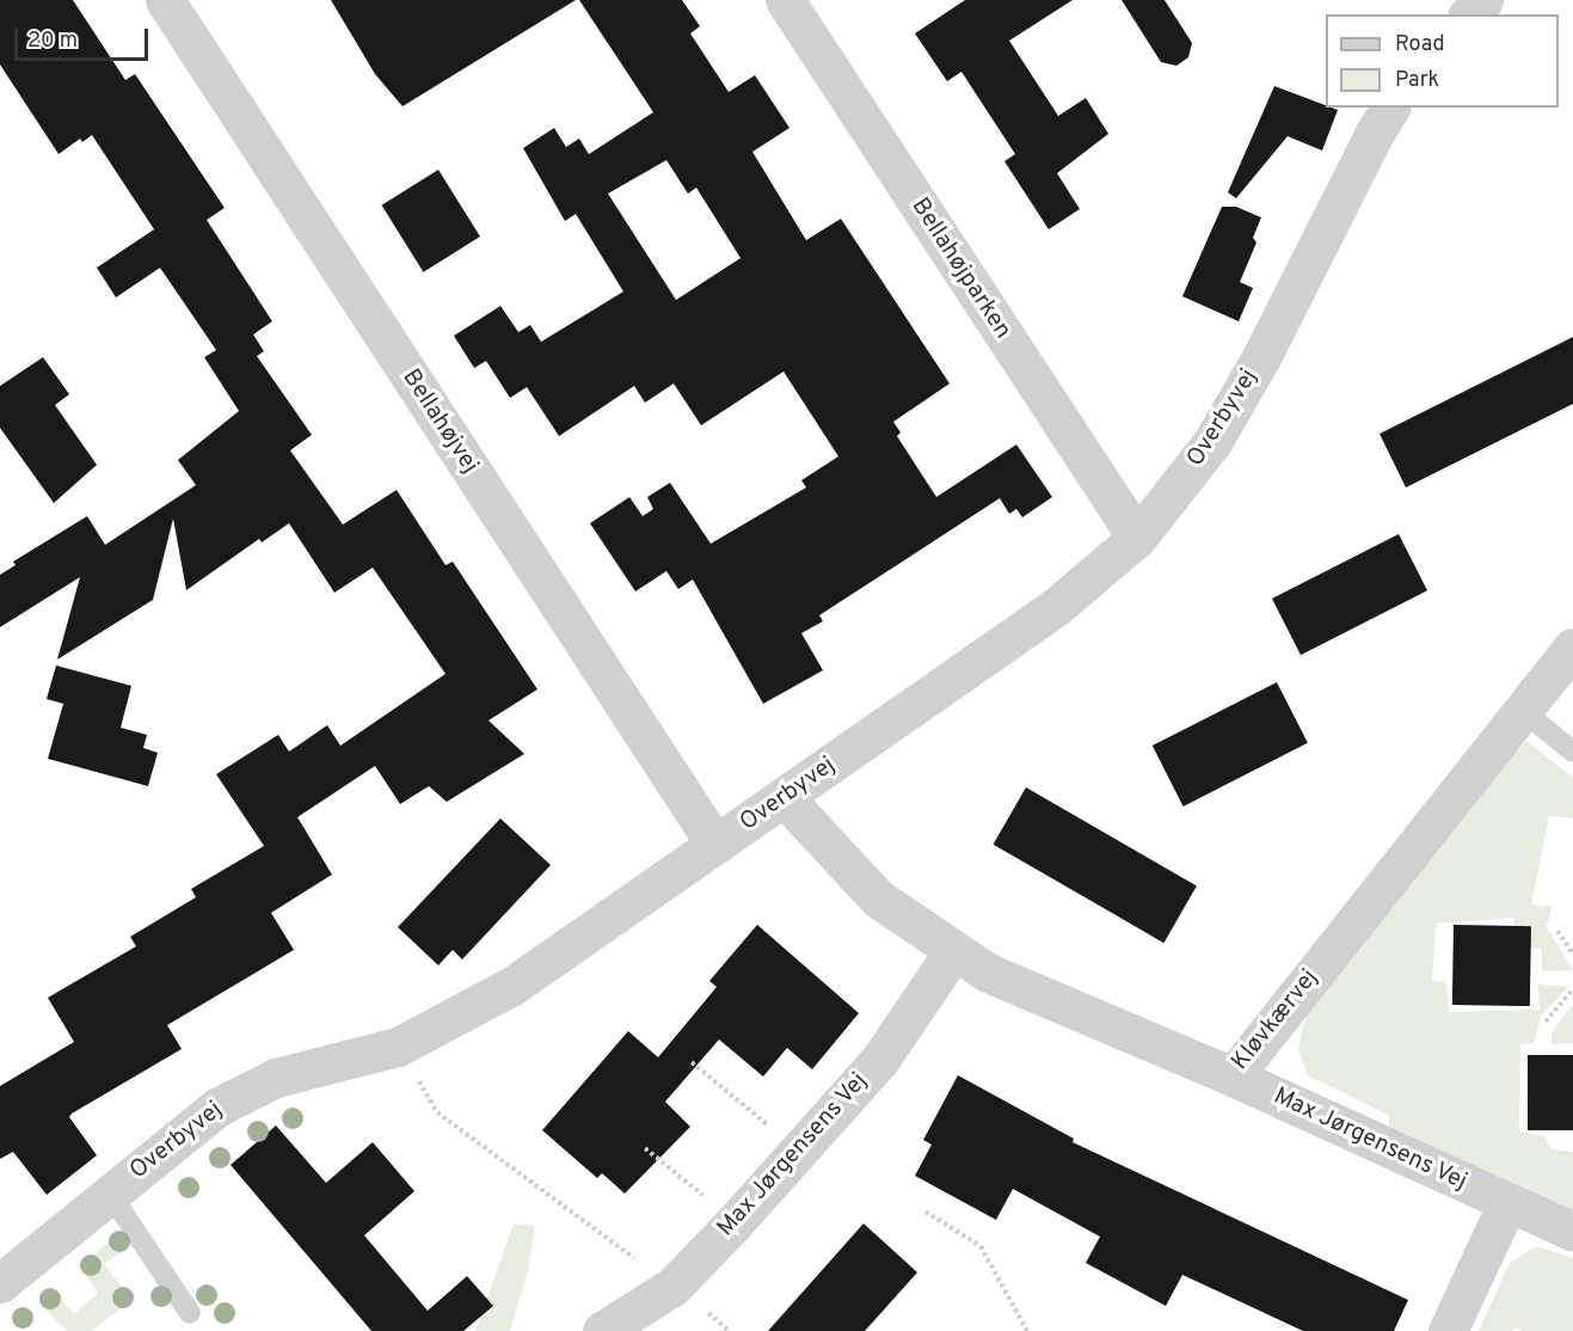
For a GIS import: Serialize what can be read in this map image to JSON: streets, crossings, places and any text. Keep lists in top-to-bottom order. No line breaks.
{"streets":{"street":["Bellahøjparken","Overbyvej","Bellahøjvej","Kløvkærvej","Max Jørgensens Vej"]},"crossings":[["Bellahøjparken","Overbyvej"],["Overbyvej","Bellahøjvej"],["Overbyvej","Kløvkærvej"],["Kløvkærvej","Max Jørgensens Vej"]],"legend":["Road","Park"],"scale_bar":"20 m"}
